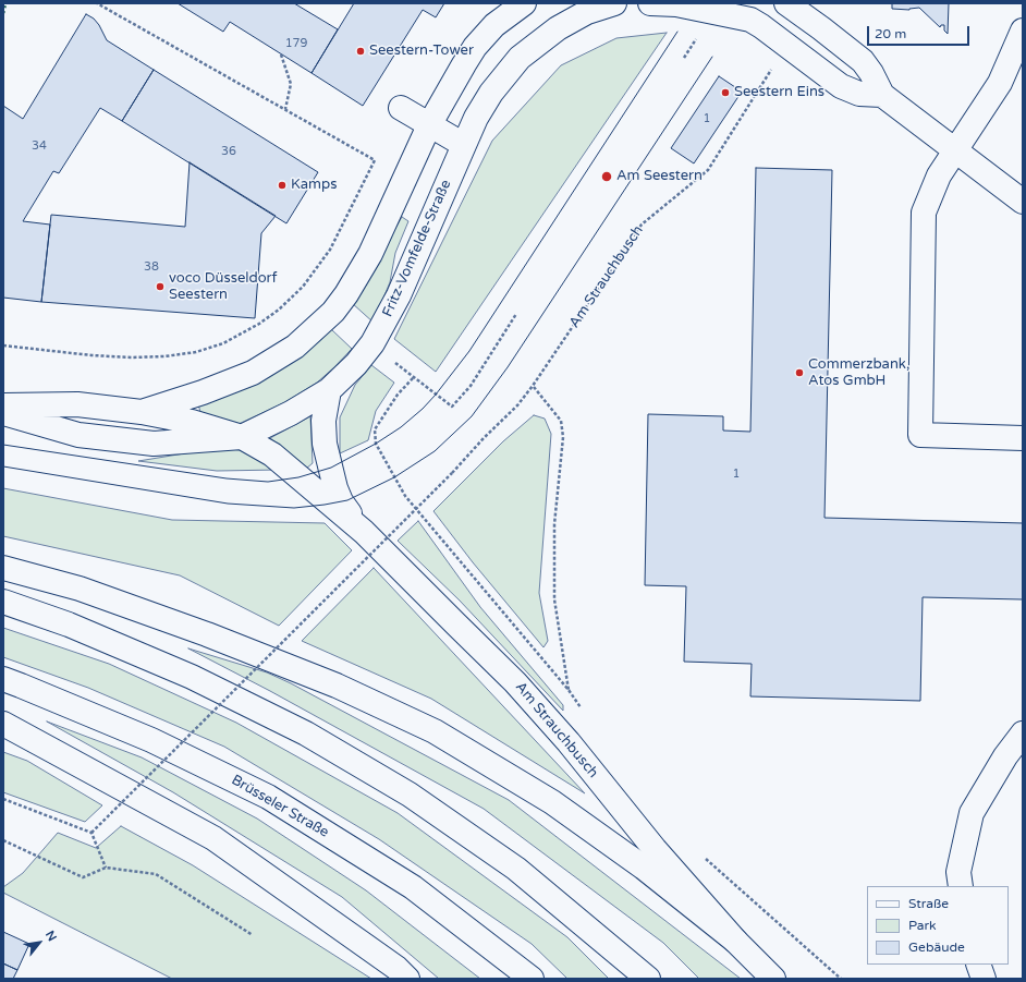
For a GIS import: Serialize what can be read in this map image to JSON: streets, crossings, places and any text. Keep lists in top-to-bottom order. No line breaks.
{"streets":{"main road":["Fritz-Vomfelde-Straße","Am Strauchbusch","Brüsseler Straße"]},"crossings":[["Fritz-Vomfelde-Straße","Am Strauchbusch"]],"places":["Seestern-Tower","Seestern Eins","Am Seestern","Kamps","voco Düsseldorf Seestern","Commerzbank, Atos GmbH"],"house_numbers":["179","1","34","36","38","1"],"legend":["Straße","Park","Gebäude"],"scale_bar":"20 m","north":"top right"}
